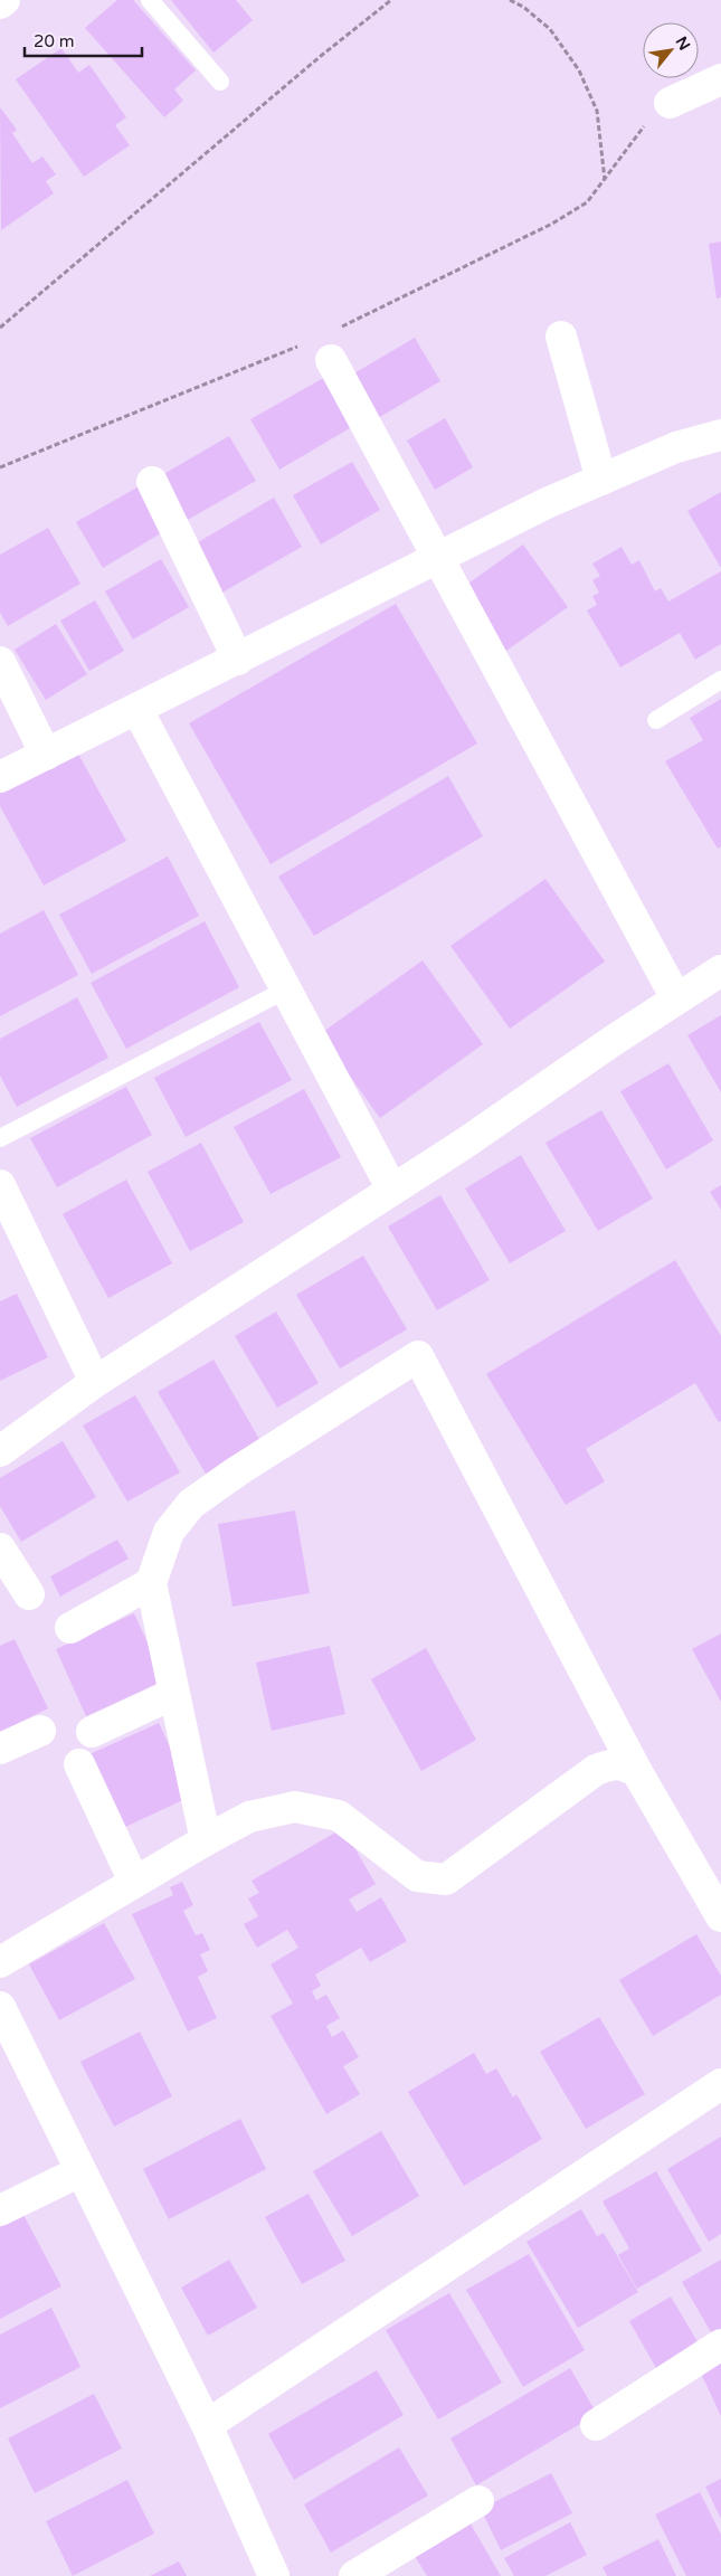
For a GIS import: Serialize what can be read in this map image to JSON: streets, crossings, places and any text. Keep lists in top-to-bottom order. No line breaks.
{"scale_bar":"20 m","north":"top right"}
